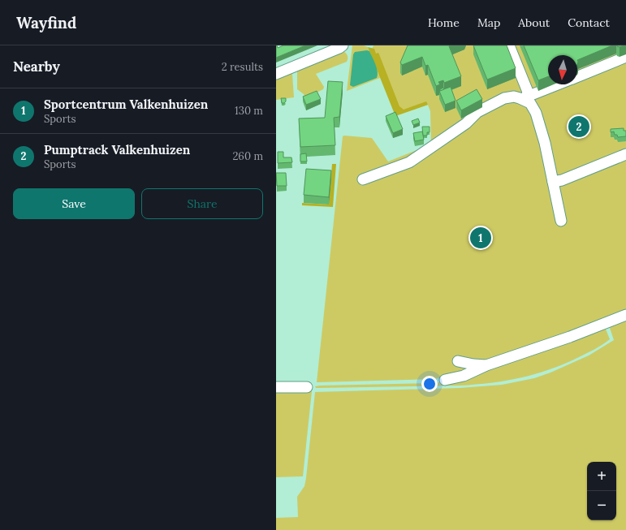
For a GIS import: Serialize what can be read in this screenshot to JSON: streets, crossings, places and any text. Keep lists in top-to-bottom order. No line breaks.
{"north":"bottom","page":{"header":"Wayfind","nav":["Home","Map","About","Contact"],"heading":["Nearby","2 results"],"list":[{"mark":"1","name":"Sportcentrum Valkenhuizen","note":"Sports","value":"130 m"},{"mark":"2","name":"Pumptrack Valkenhuizen","note":"Sports","value":"260 m"}],"pins":["2","1"],"buttons":["Save","Share"],"map_buttons":["+","−"]}}
